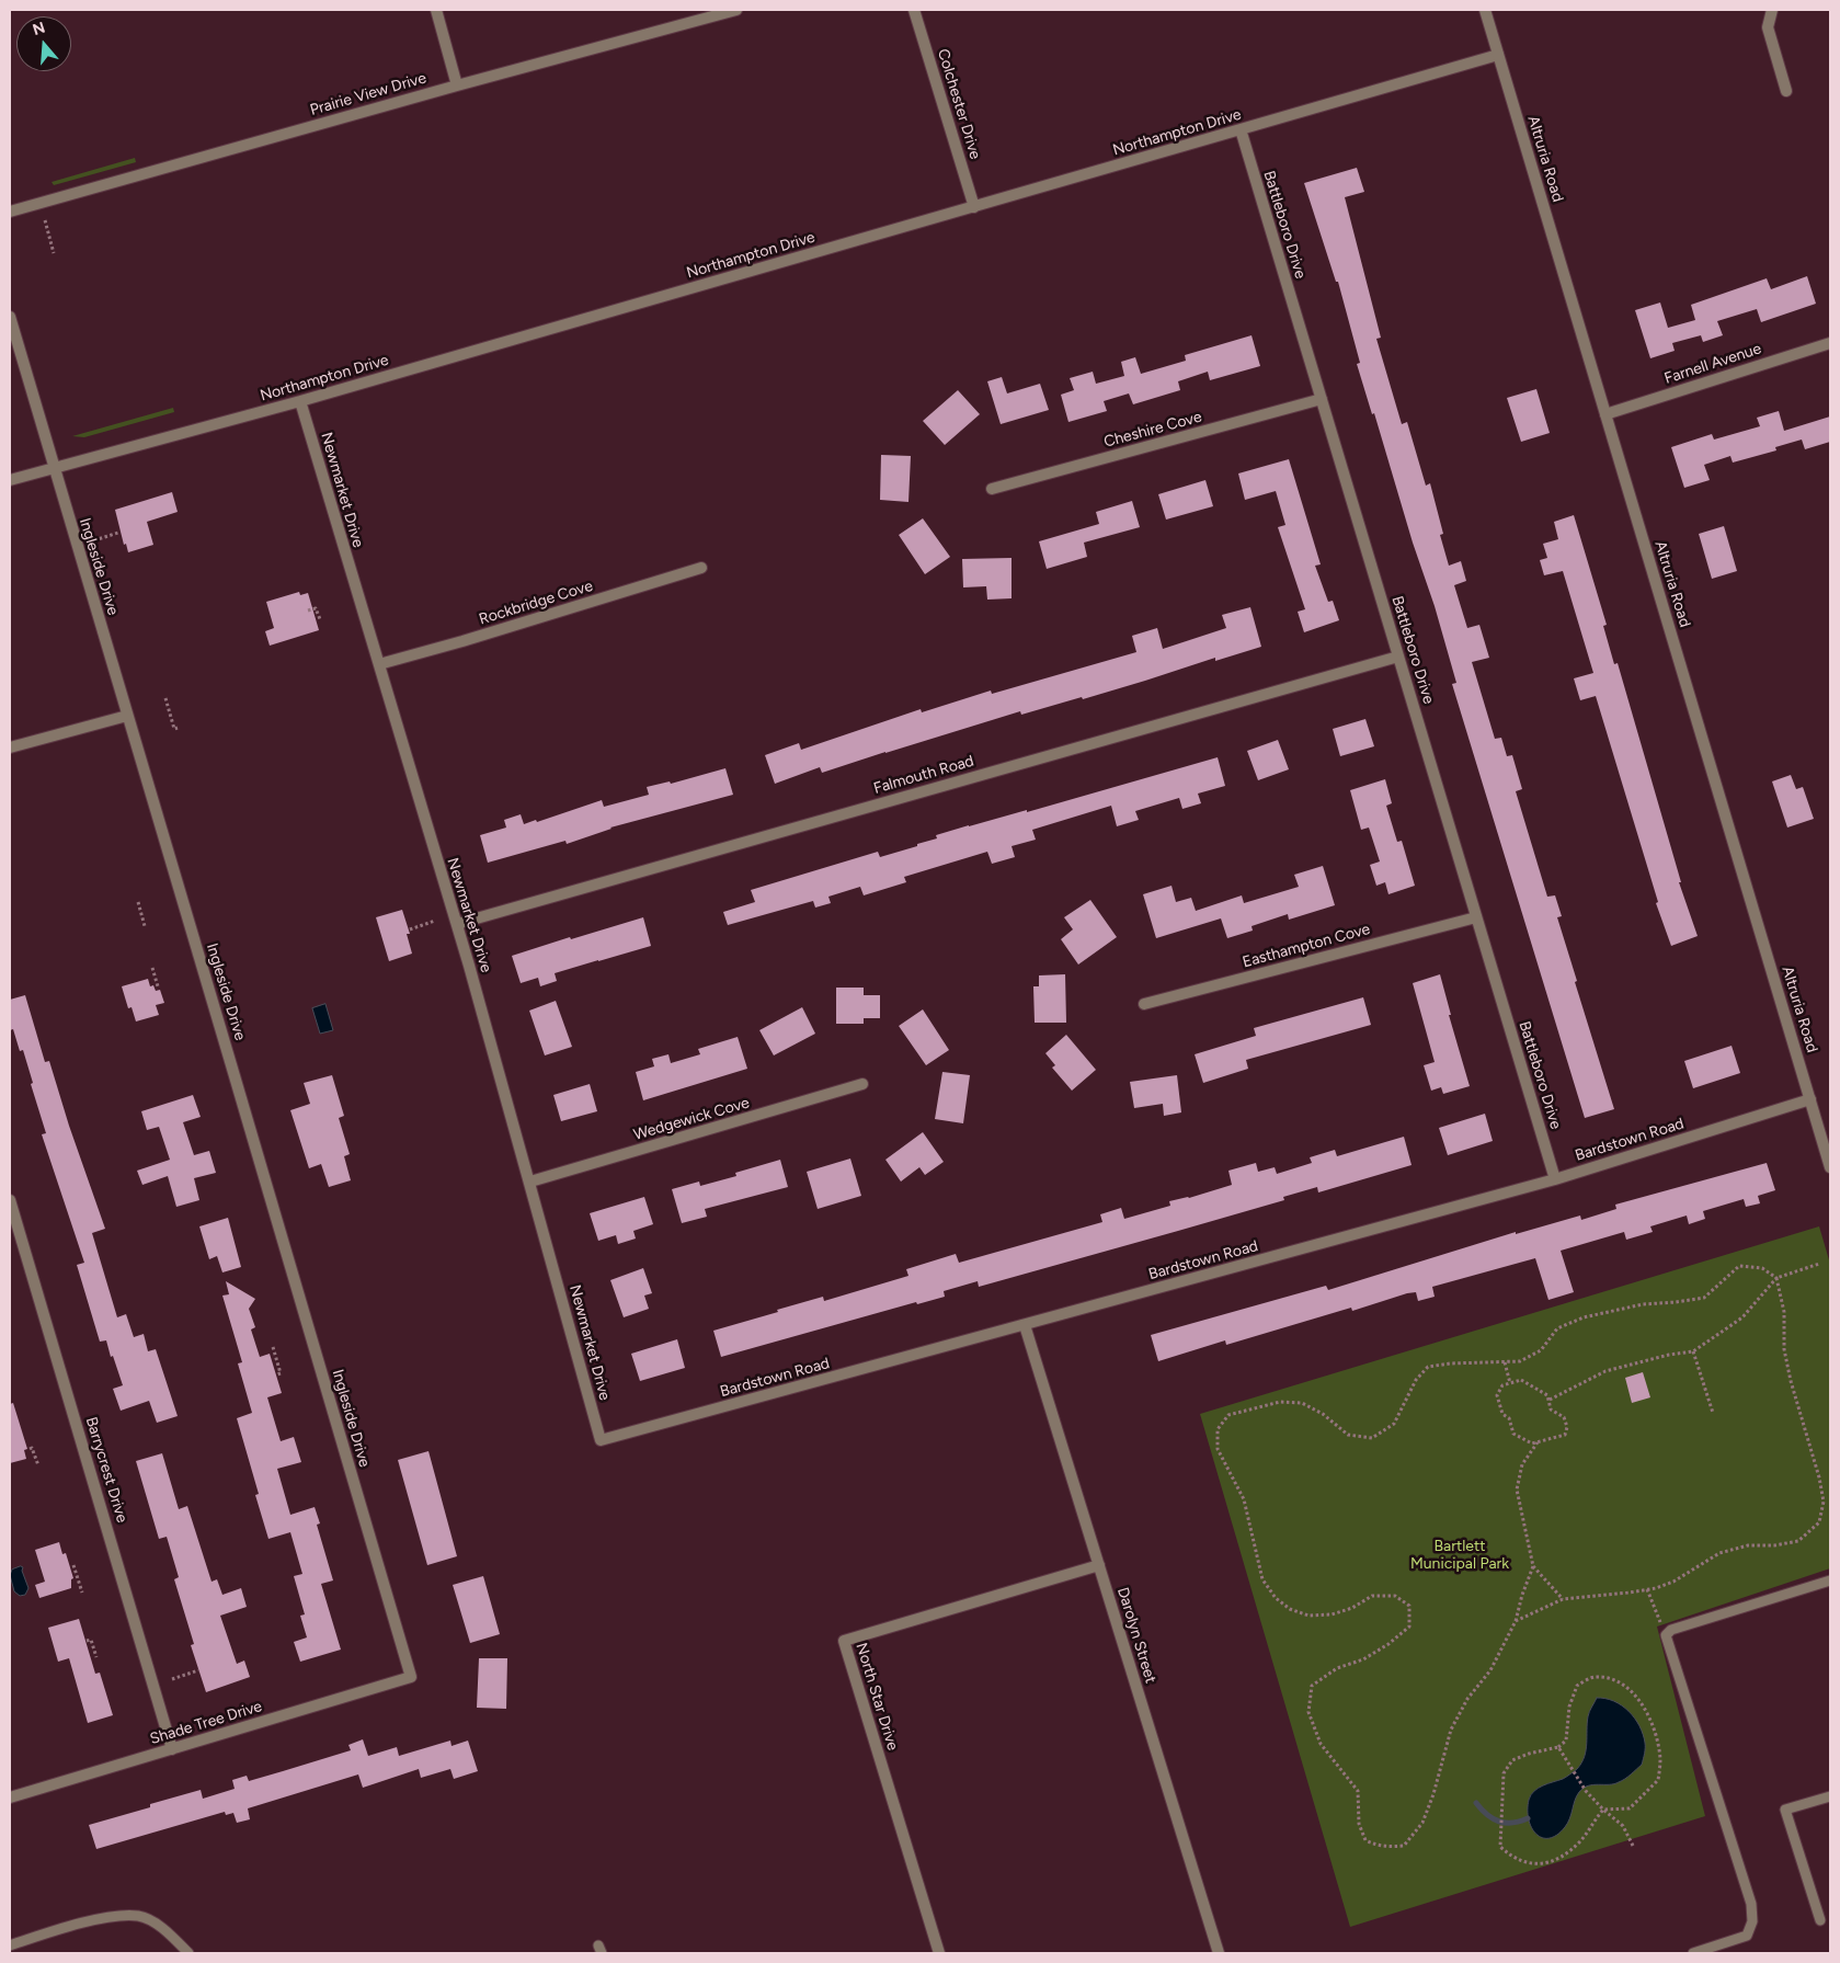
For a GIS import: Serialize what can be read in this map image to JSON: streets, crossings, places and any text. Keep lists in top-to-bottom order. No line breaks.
{"streets":{"street":["Prairie View Drive","Colchester Drive","Northampton Drive","Altruria Road","Battleboro Drive","Farnell Avenue","Cheshire Cove","Newmarket Drive","Ingleside Drive","Rockbridge Cove","Falmouth Road","Easthampton Cove","Wedgewick Cove","Bardstown Road","Barrycrest Drive","Darolyn Street","North Star Drive","Shade Tree Drive"]},"crossings":[["Colchester Drive","Northampton Drive"],["Northampton Drive","Altruria Road"],["Northampton Drive","Battleboro Drive"],["Northampton Drive","Newmarket Drive"],["Northampton Drive","Ingleside Drive"],["Altruria Road","Farnell Avenue"],["Altruria Road","Bardstown Road"],["Battleboro Drive","Cheshire Cove"],["Battleboro Drive","Falmouth Road"],["Battleboro Drive","Easthampton Cove"],["Battleboro Drive","Bardstown Road"],["Newmarket Drive","Rockbridge Cove"],["Newmarket Drive","Falmouth Road"],["Newmarket Drive","Wedgewick Cove"],["Newmarket Drive","Bardstown Road"],["Ingleside Drive","Shade Tree Drive"],["Bardstown Road","Darolyn Street"],["Barrycrest Drive","Shade Tree Drive"],["Darolyn Street","North Star Drive"]],"parks":["Bartlett Municipal Park"],"north":"top"}
